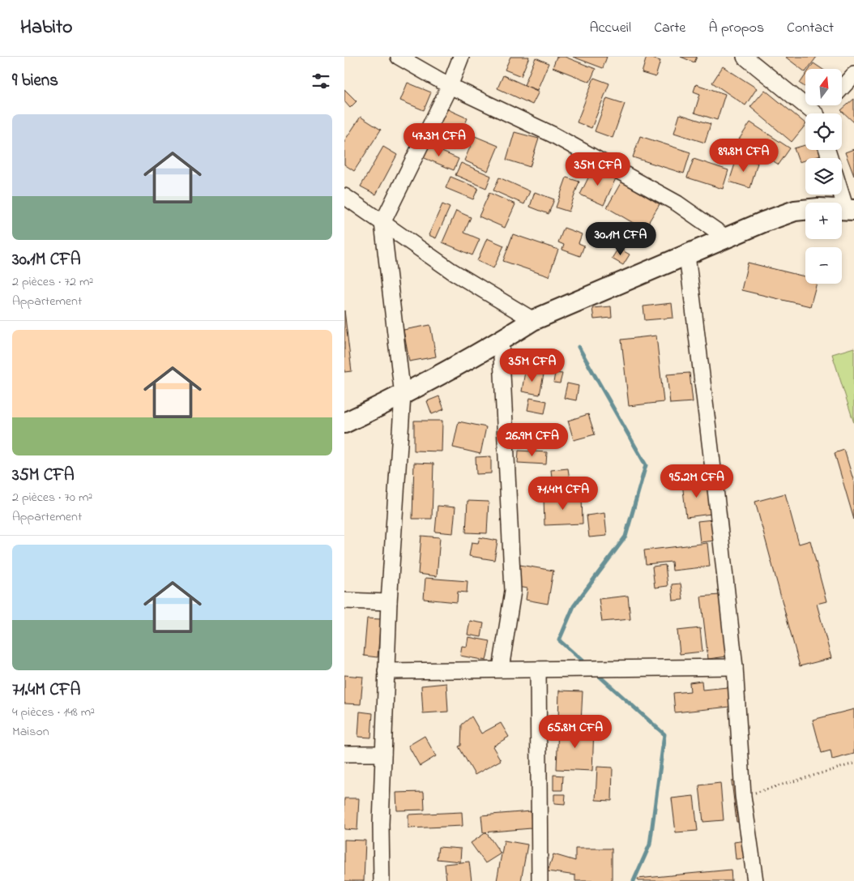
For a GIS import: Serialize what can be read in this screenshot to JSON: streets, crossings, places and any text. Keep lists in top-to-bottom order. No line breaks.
{"north":"top","page":{"header":"Habito","nav":["Accueil","Carte","À propos","Contact"],"heading":"9 biens","map_buttons":["+","−"],"list":[{"name":"30.1M CFA","note":"2 pièces · 72 m² · Appartement"},{"name":"35M CFA","note":"2 pièces · 70 m² · Appartement"},{"name":"71.4M CFA","note":"4 pièces · 148 m² · Maison"}],"price":["47.3M CFA","89.8M CFA","35M CFA","30.1M CFA","35M CFA","26.9M CFA","95.2M CFA","71.4M CFA","65.8M CFA"]}}
